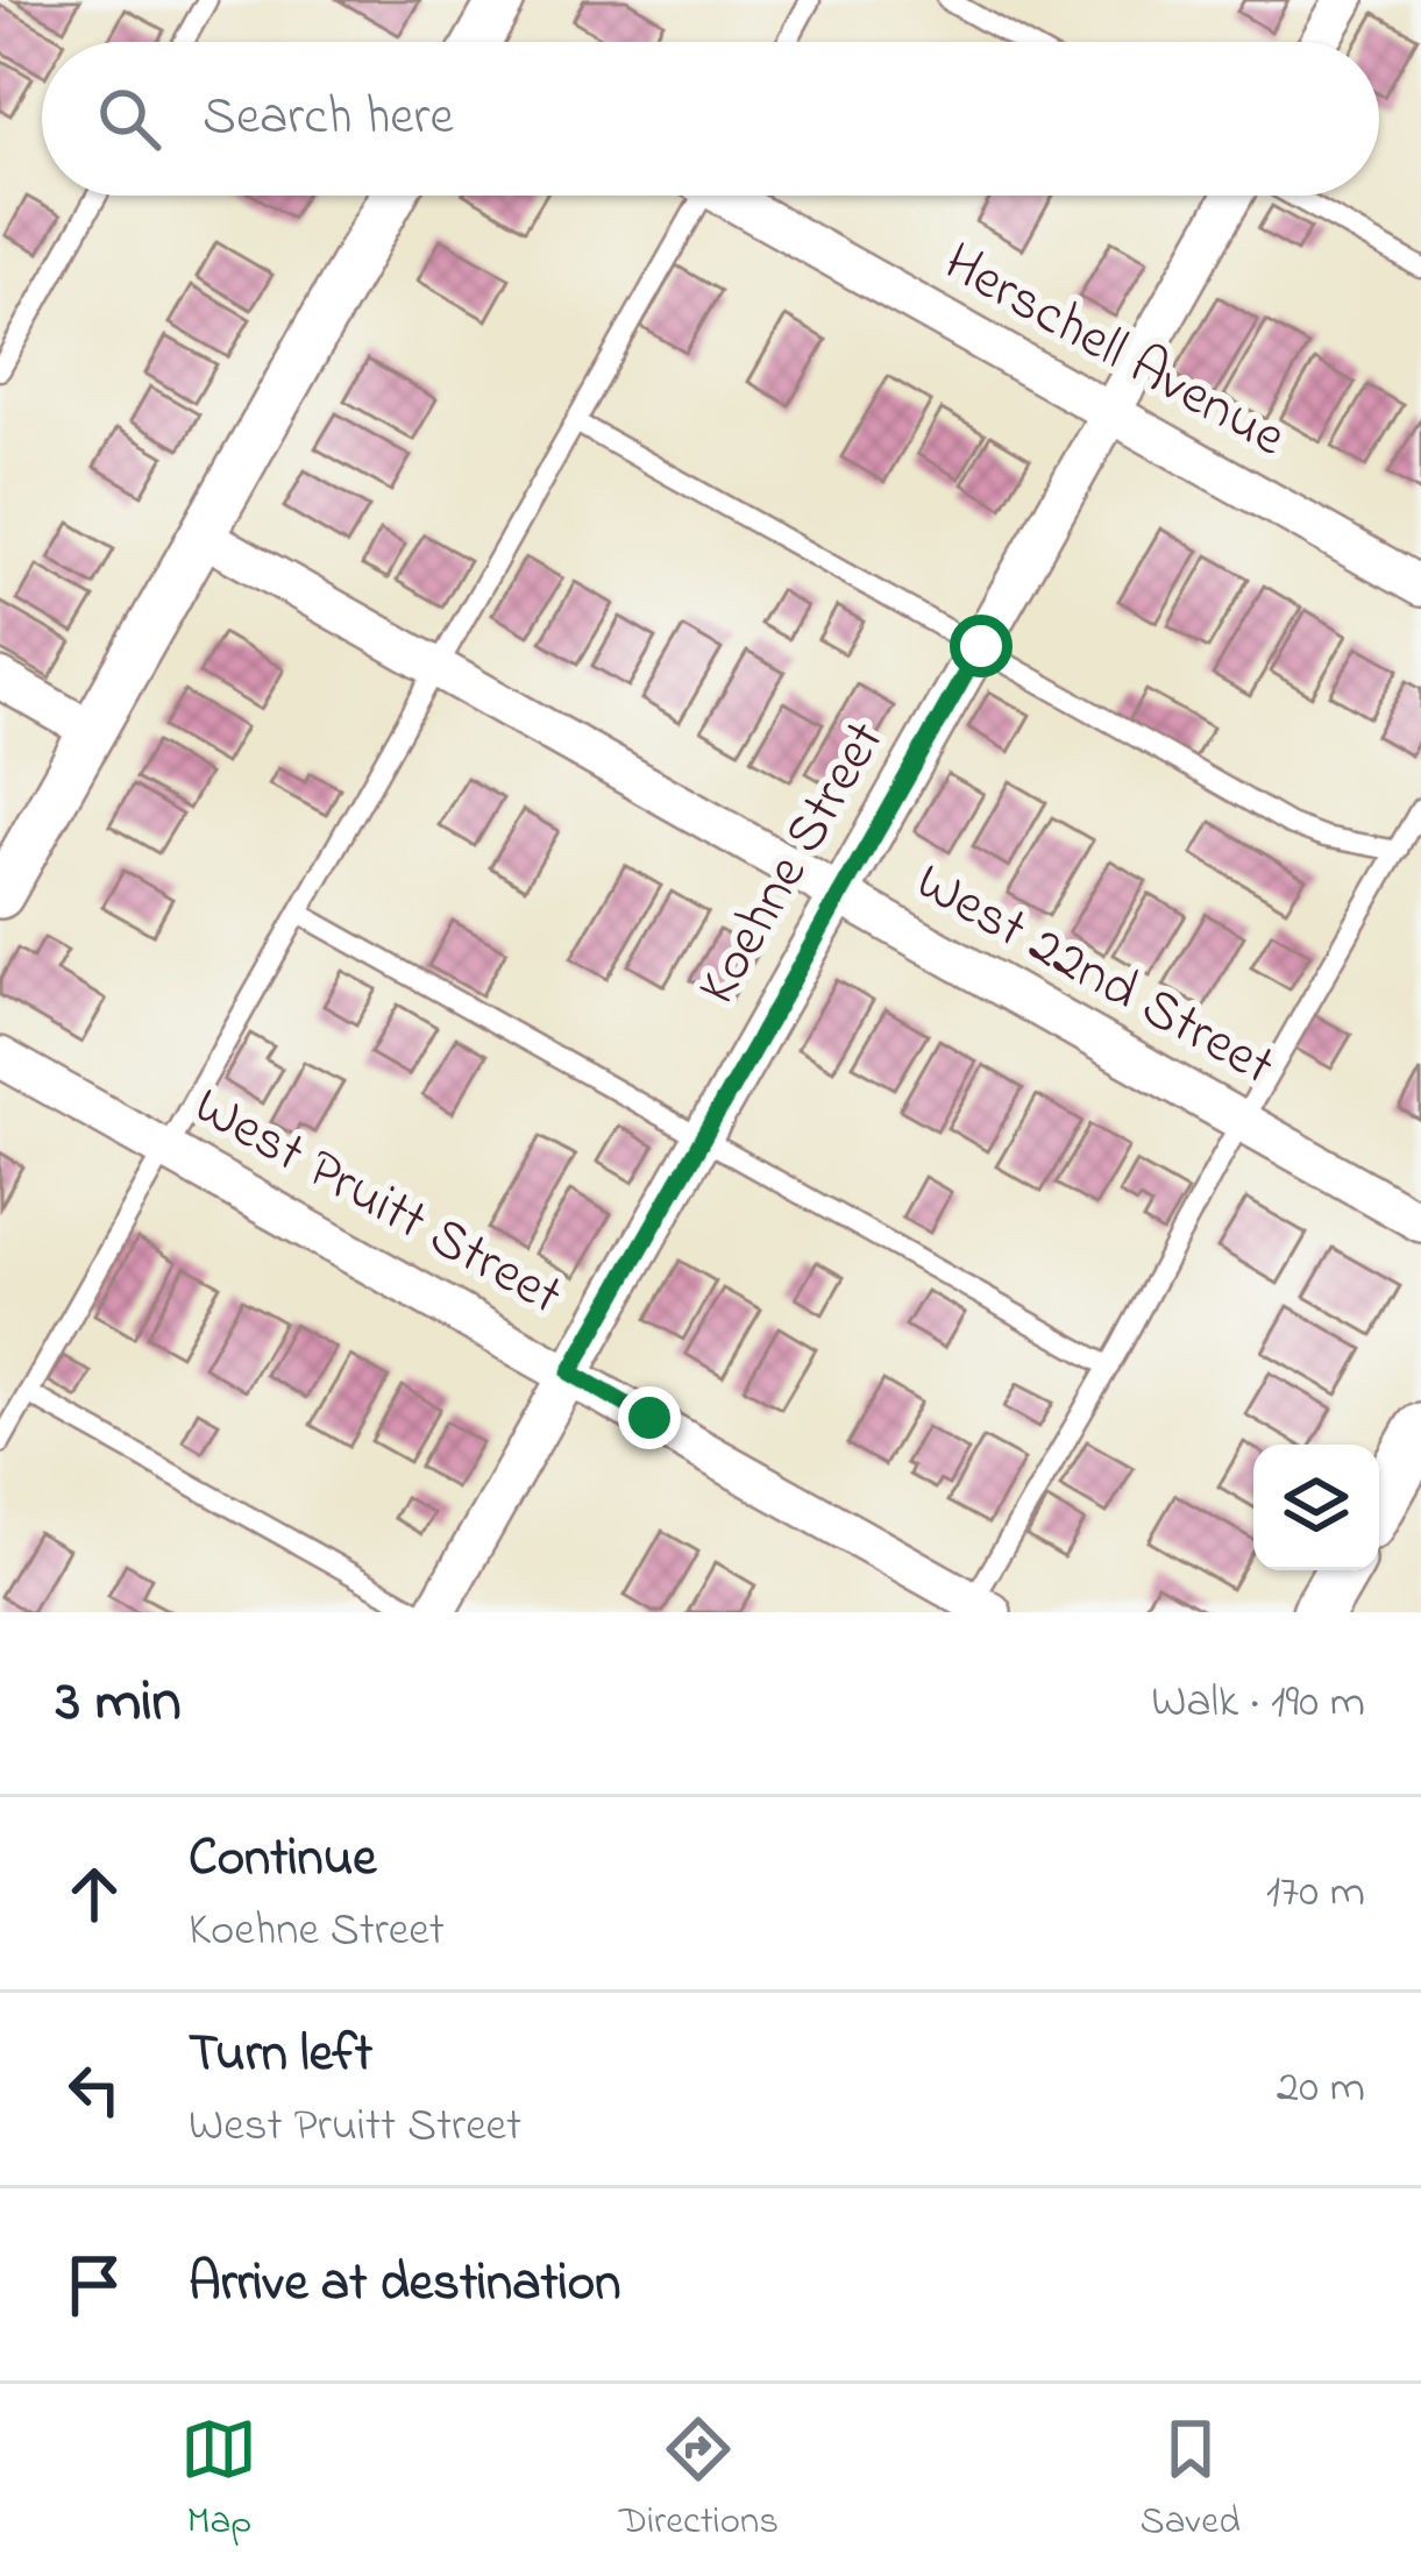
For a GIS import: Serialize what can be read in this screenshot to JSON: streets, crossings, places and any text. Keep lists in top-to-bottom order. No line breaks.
{"streets":{"street":["Herschell Avenue","Koehne Street","West 22nd Street","West Pruitt Street"]},"crossings":[["Herschell Avenue","Koehne Street"],["Koehne Street","West 22nd Street"],["Koehne Street","West Pruitt Street"]],"page":{"search":"Search here","heading":["3 min","Walk · 190 m"],"list":[["Continue","Koehne Street","170 m"],["Turn left","West Pruitt Street","20 m"],"Arrive at destination"],"nav":["Map","Directions","Saved"]}}
